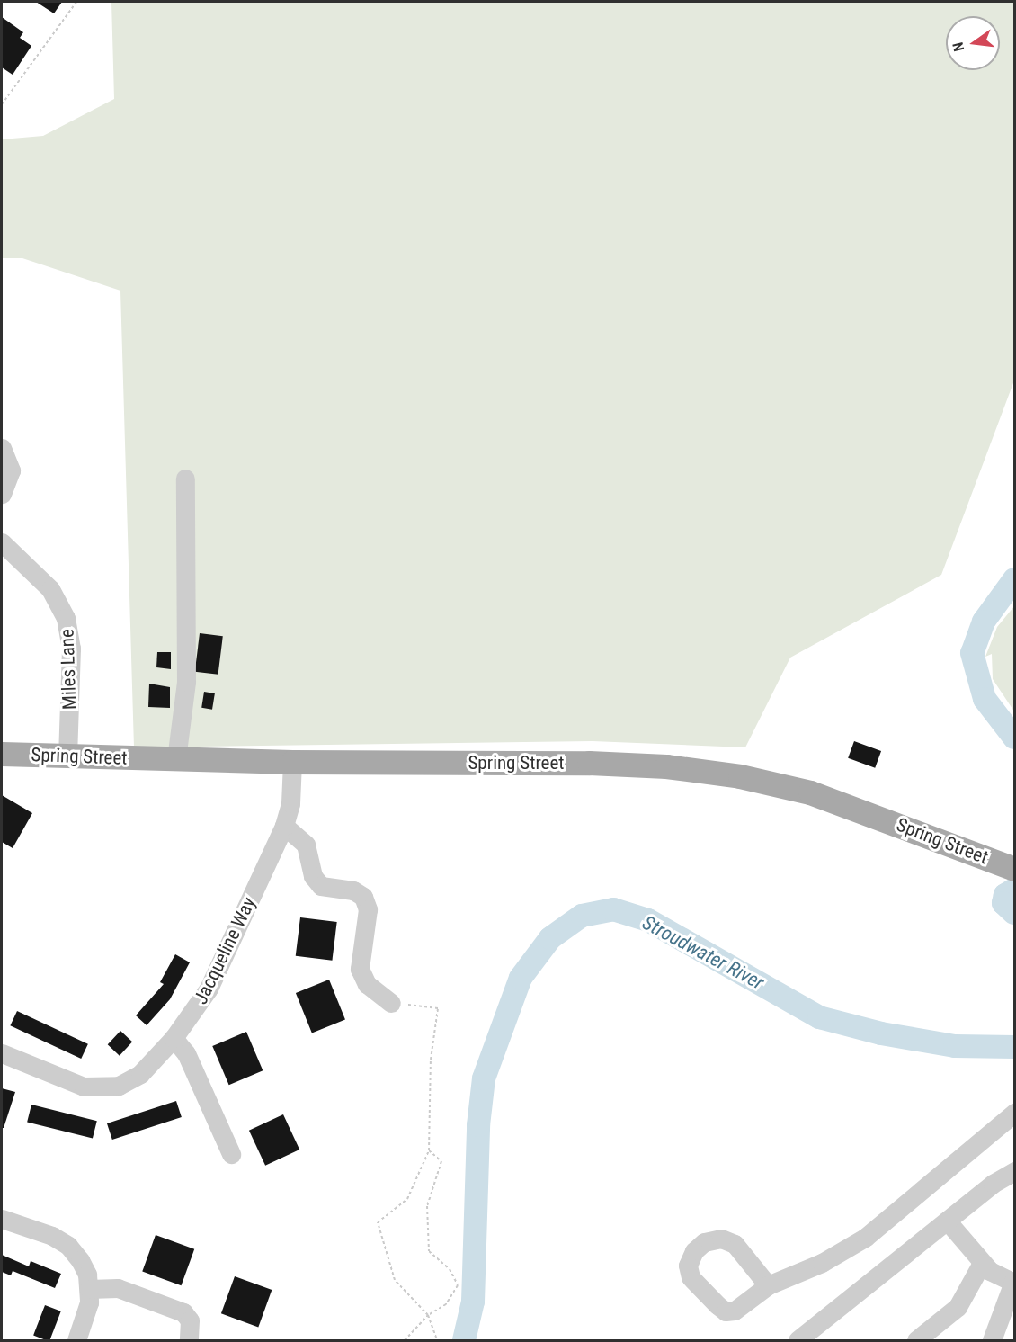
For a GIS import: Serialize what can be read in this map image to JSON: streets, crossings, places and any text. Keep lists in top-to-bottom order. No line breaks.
{"streets":{"main road":["Spring Street"],"street":["Miles Lane","Jacqueline Way"]},"crossings":[["Miles Lane","Spring Street"],["Spring Street","Jacqueline Way"]],"water":["Stroudwater River"],"north":"left"}
